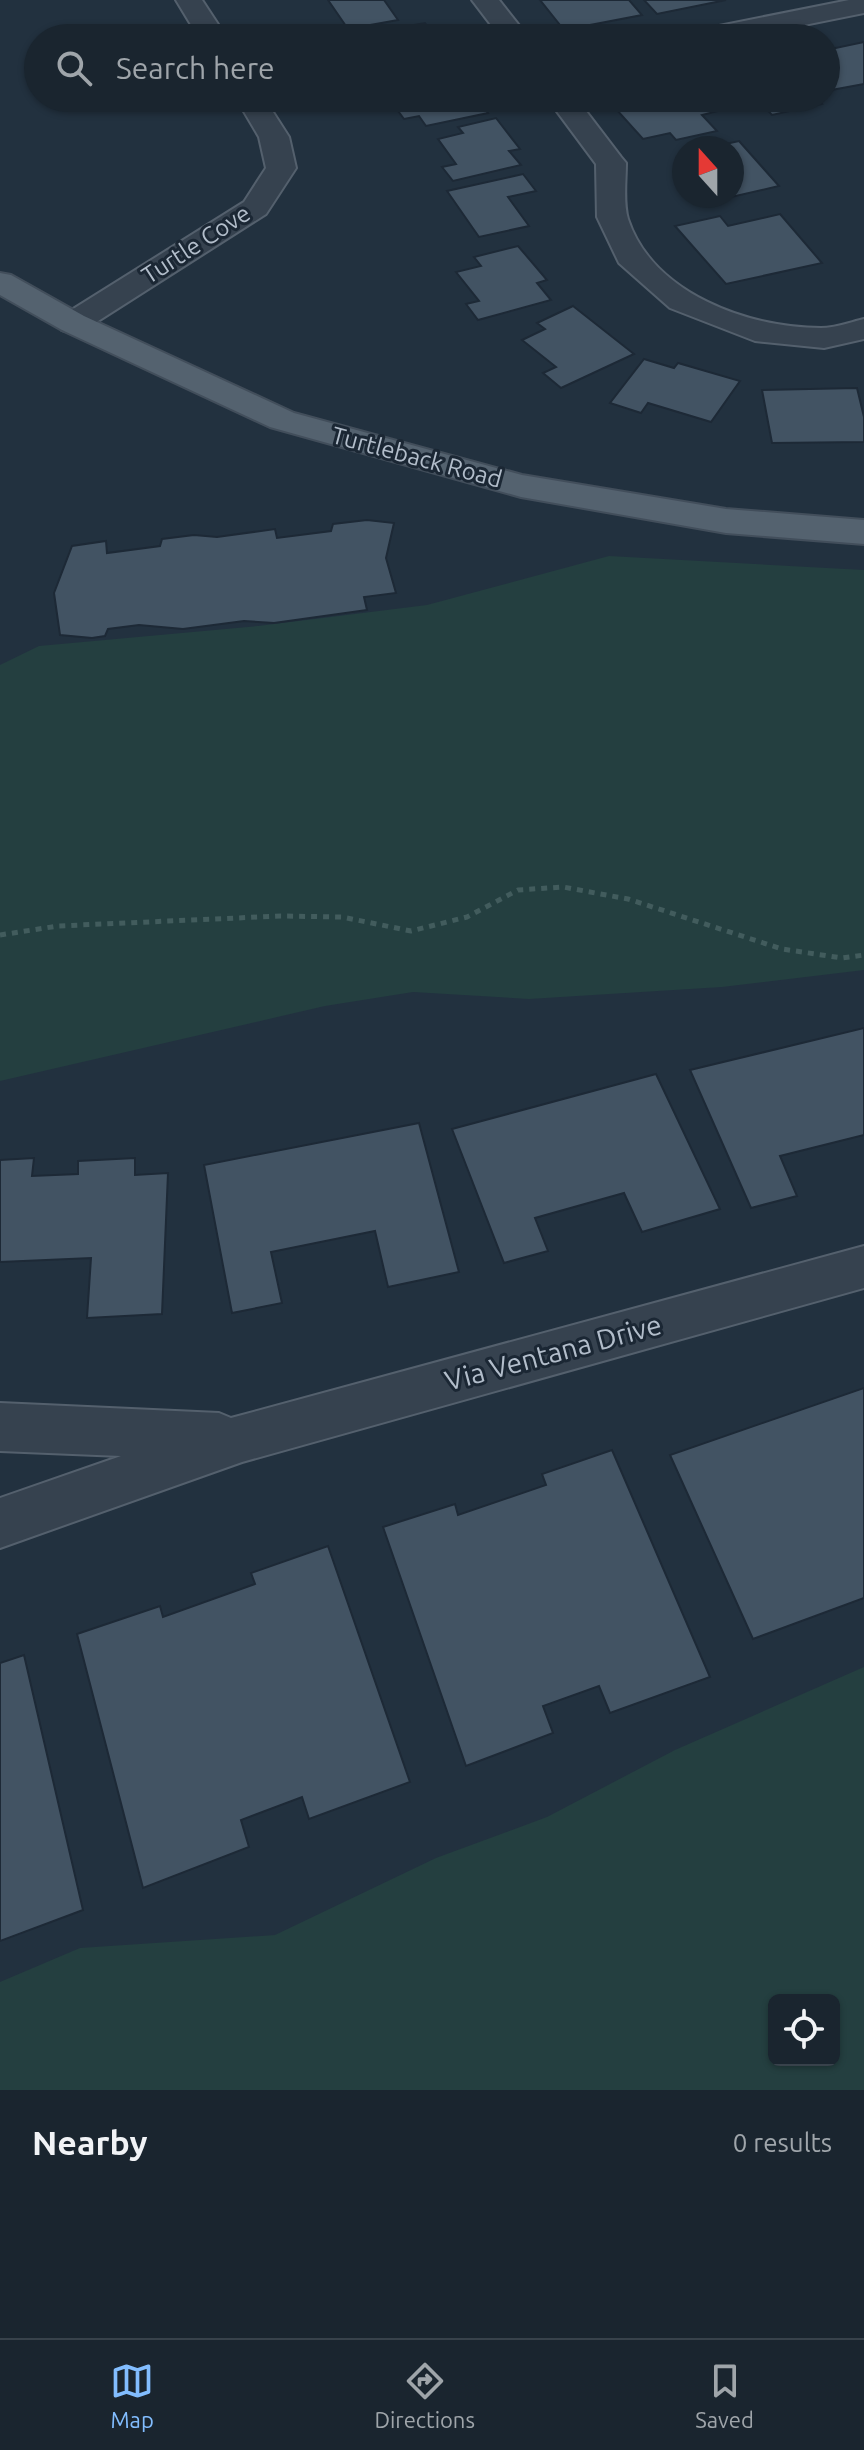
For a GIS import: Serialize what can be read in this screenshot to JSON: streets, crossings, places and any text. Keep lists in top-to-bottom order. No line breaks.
{"streets":{"main road":["Turtleback Road"],"street":["Turtle Cove","Via Ventana Drive"]},"crossings":[["Turtle Cove","Turtleback Road"]],"north":"top","page":{"search":"Search here","heading":["Nearby","0 results"],"nav":["Map","Directions","Saved"]}}
